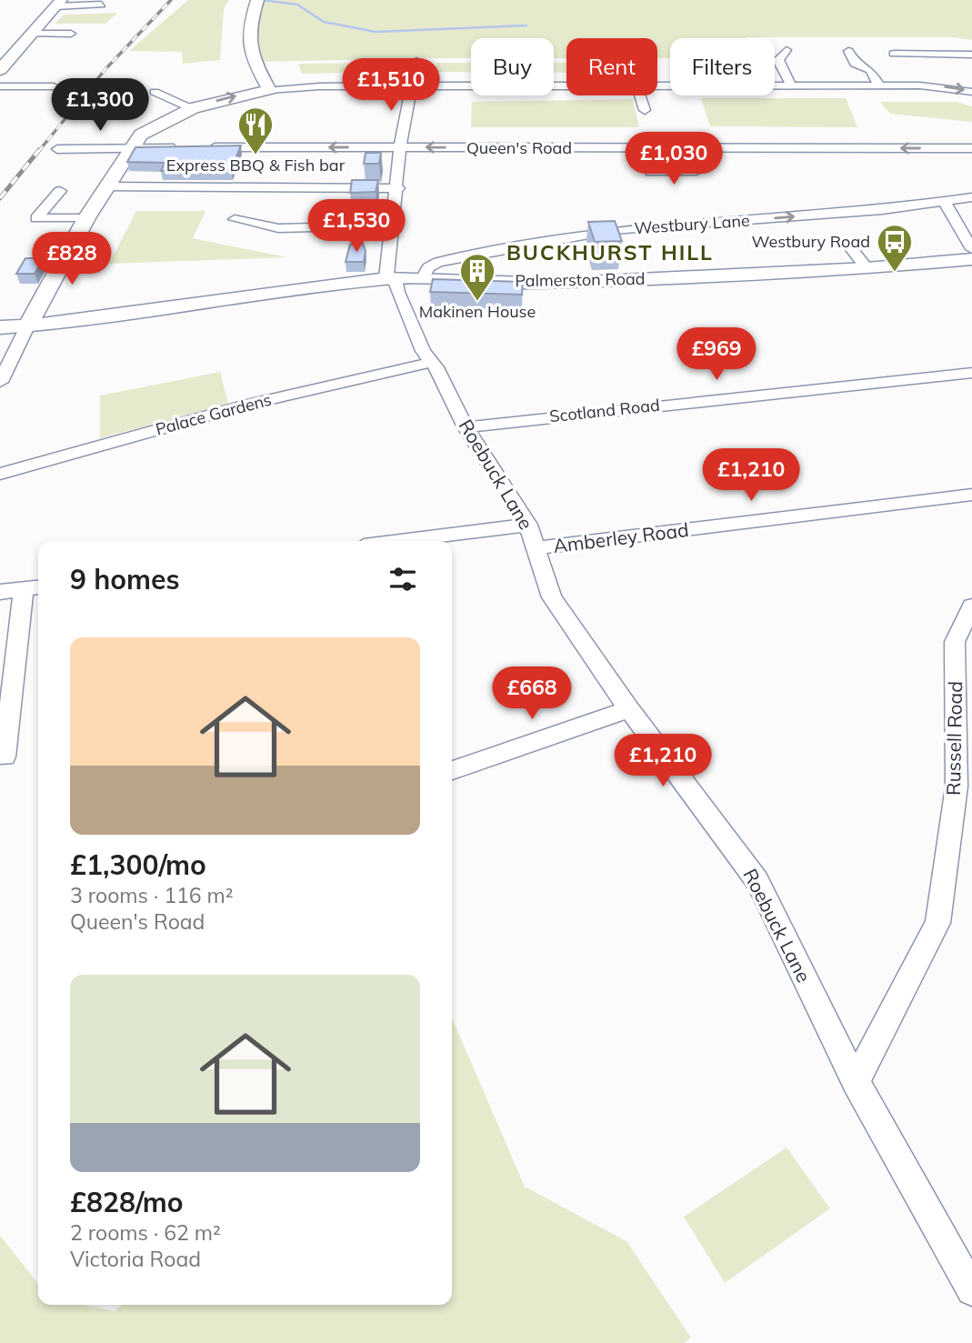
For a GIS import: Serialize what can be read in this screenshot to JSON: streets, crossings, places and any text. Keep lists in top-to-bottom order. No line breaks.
{"streets":{"street":["Queen's Road","Westbury Lane","Palmerston Road","Scotland Road","Palace Gardens","Roebuck Lane","Amberley Road","Russell Road"]},"crossings":[["Westbury Lane","Palmerston Road"],["Palmerston Road","Roebuck Lane"],["Scotland Road","Roebuck Lane"],["Palace Gardens","Roebuck Lane"],["Roebuck Lane","Amberley Road"],["Roebuck Lane","Russell Road"]],"districts":["BUCKHURST HILL"],"places":{"restaurant":["Express BBQ & Fish bar"],"bus stop":["Westbury Road"],"building":["Makinen House"]},"page":{"chip":["Buy","Rent","Filters"],"price":["£1,510","£1,300","£1,030","£1,530","£828","£969","£1,210","£668","£1,210"],"heading":"9 homes","list":[{"name":"£1,300/mo","note":"3 rooms · 116 m² · Queen's Road"},{"name":"£828/mo","note":"2 rooms · 62 m² · Victoria Road"}]}}
